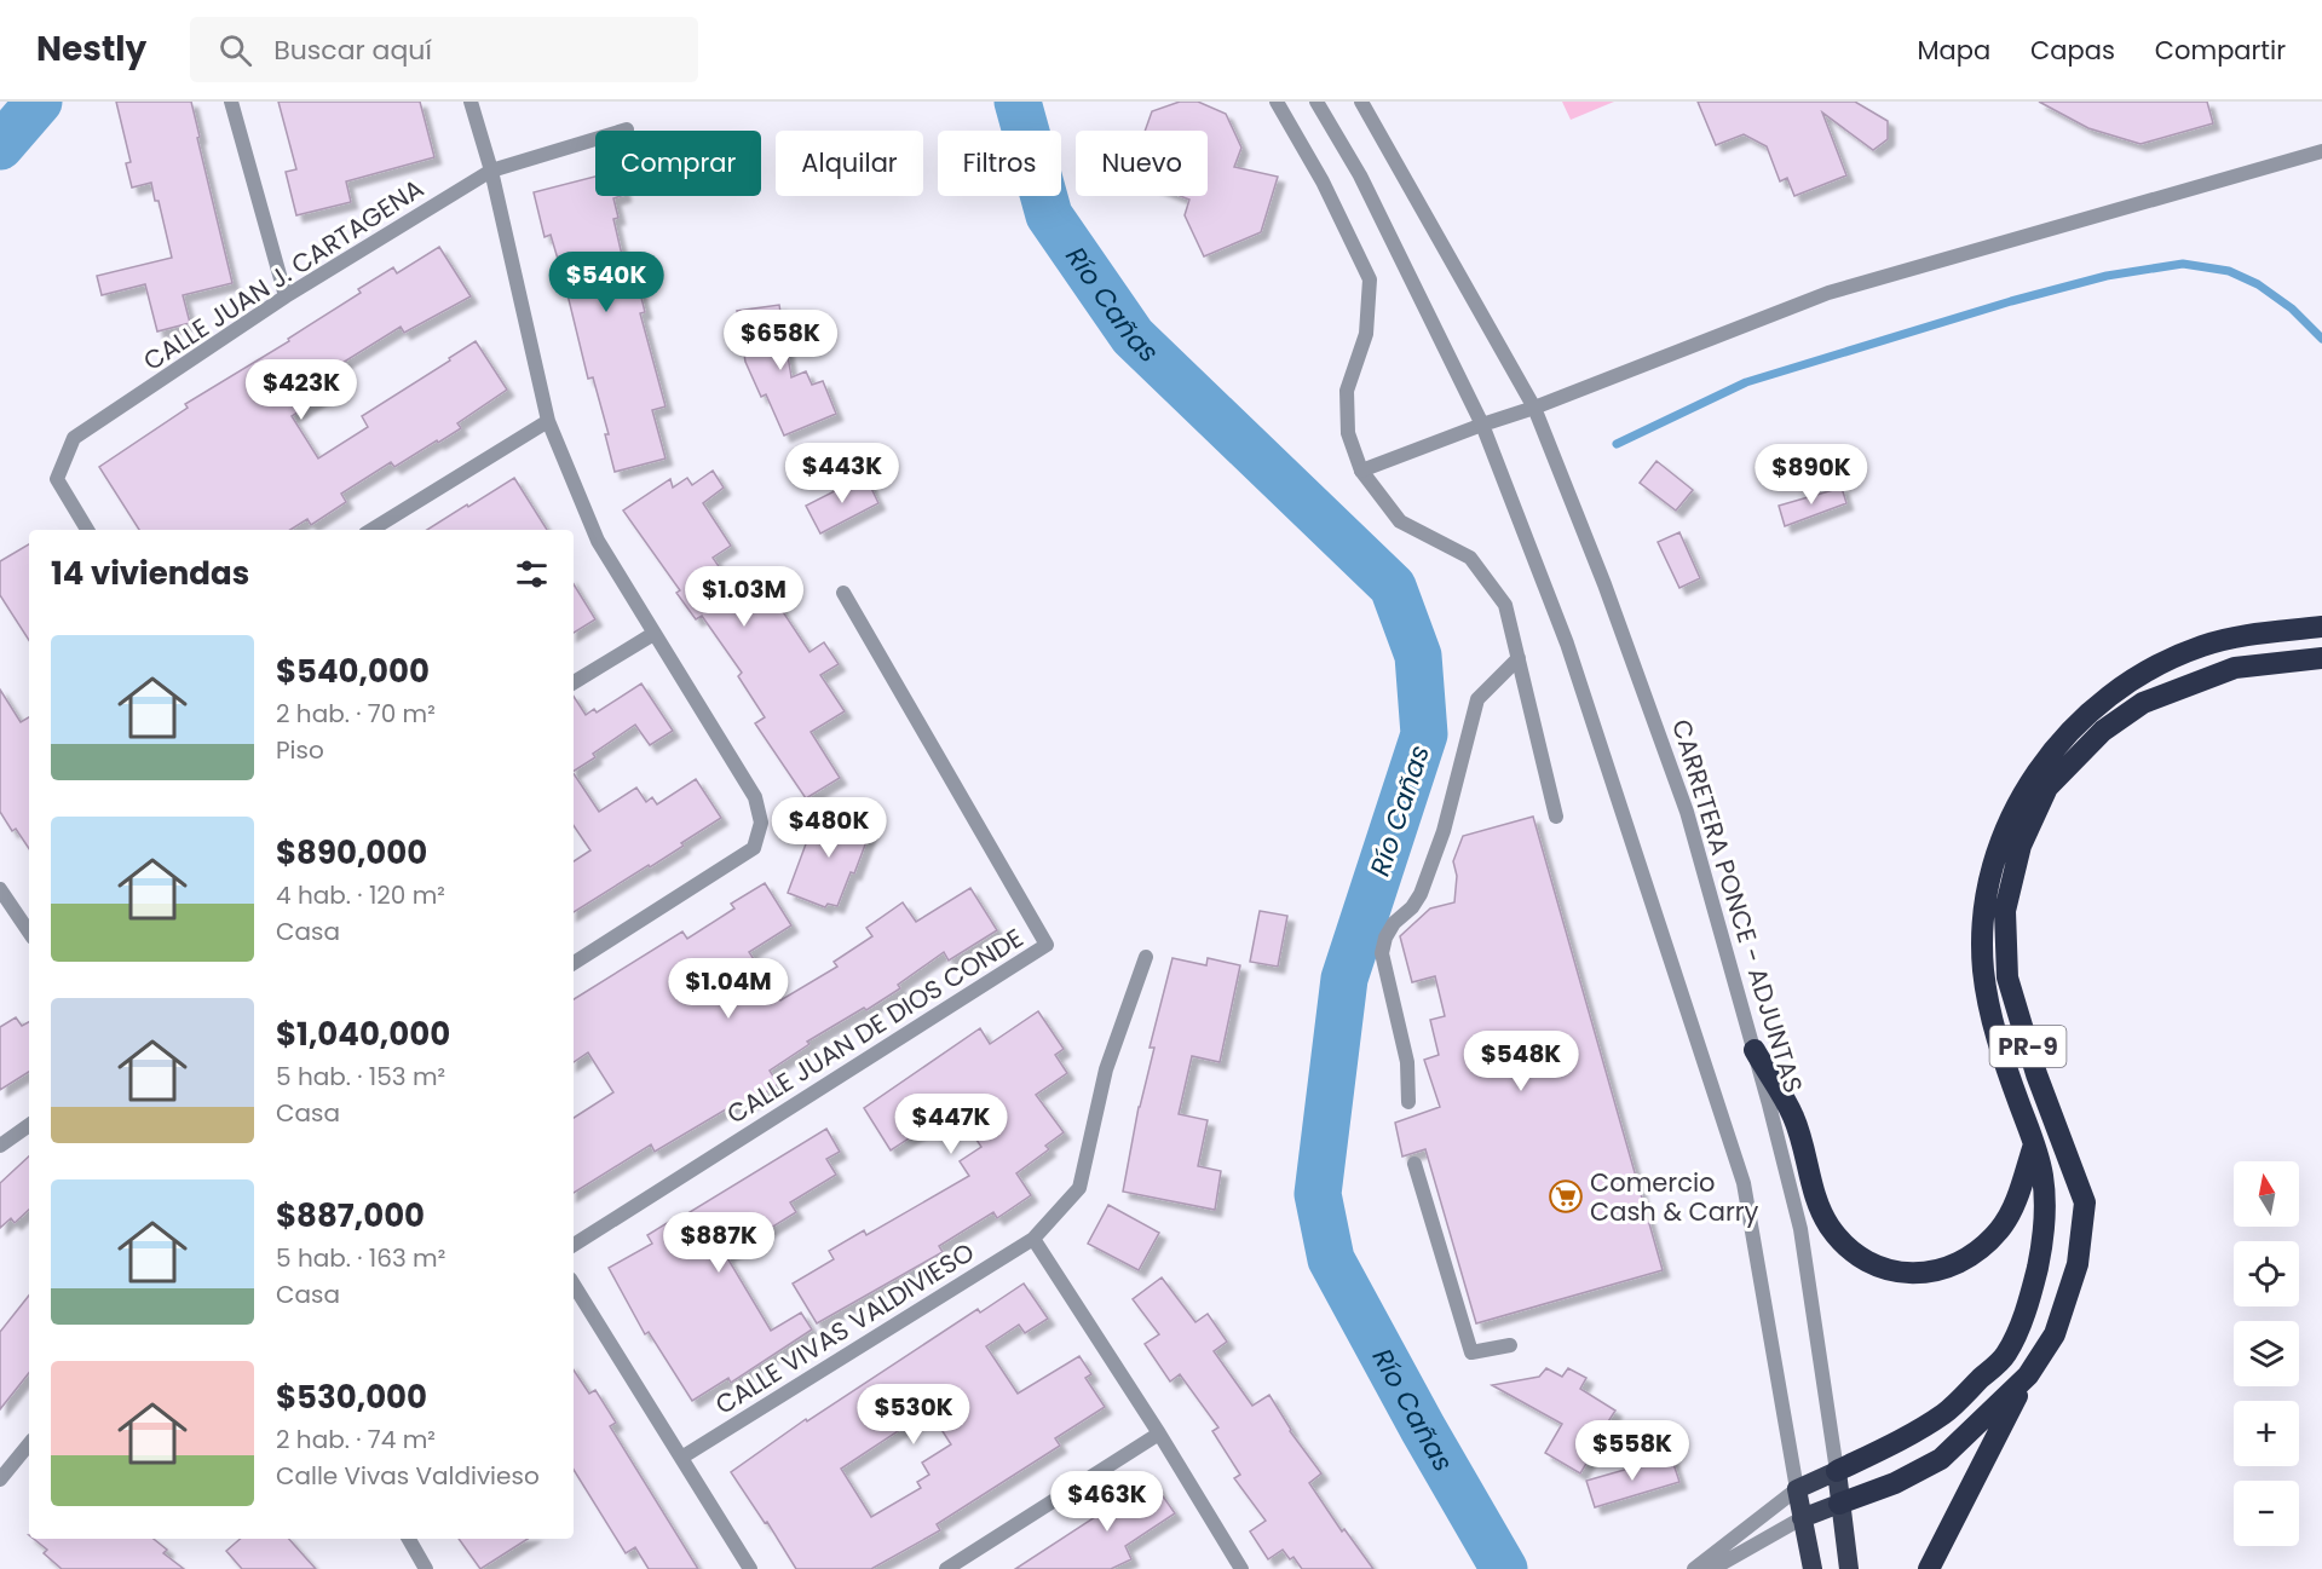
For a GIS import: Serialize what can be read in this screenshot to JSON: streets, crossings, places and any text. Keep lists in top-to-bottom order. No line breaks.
{"streets":{"highway":["CARRETERA PONCE - ADJUNTAS","PR-9"],"street":["CALLE JUAN J. CARTAGENA","CALLE JUAN DE DIOS CONDE","CALLE VIVAS VALDIVIESO"]},"crossings":[["CARRETERA PONCE - ADJUNTAS","PR-9"]],"water":["Río Cañas"],"places":{"supermarket":["Comercio Cash & Carry"]},"north":"top","page":{"header":"Nestly","search":"Buscar aquí","nav":["Mapa","Capas","Compartir"],"chip":["Comprar","Alquilar","Filtros","Nuevo"],"price":["$540K","$658K","$423K","$443K","$890K","$1.03M","$480K","$1.04M","$548K","$447K","$887K","$530K","$558K","$463K"],"heading":"14 viviendas","list":[{"name":"$540,000","note":"2 hab. · 70 m² · Piso"},{"name":"$890,000","note":"4 hab. · 120 m² · Casa"},{"name":"$1,040,000","note":"5 hab. · 153 m² · Casa"},{"name":"$887,000","note":"5 hab. · 163 m² · Casa"},{"name":"$530,000","note":"2 hab. · 74 m² · Calle Vivas Valdivieso"}],"map_buttons":["+","−"]}}
